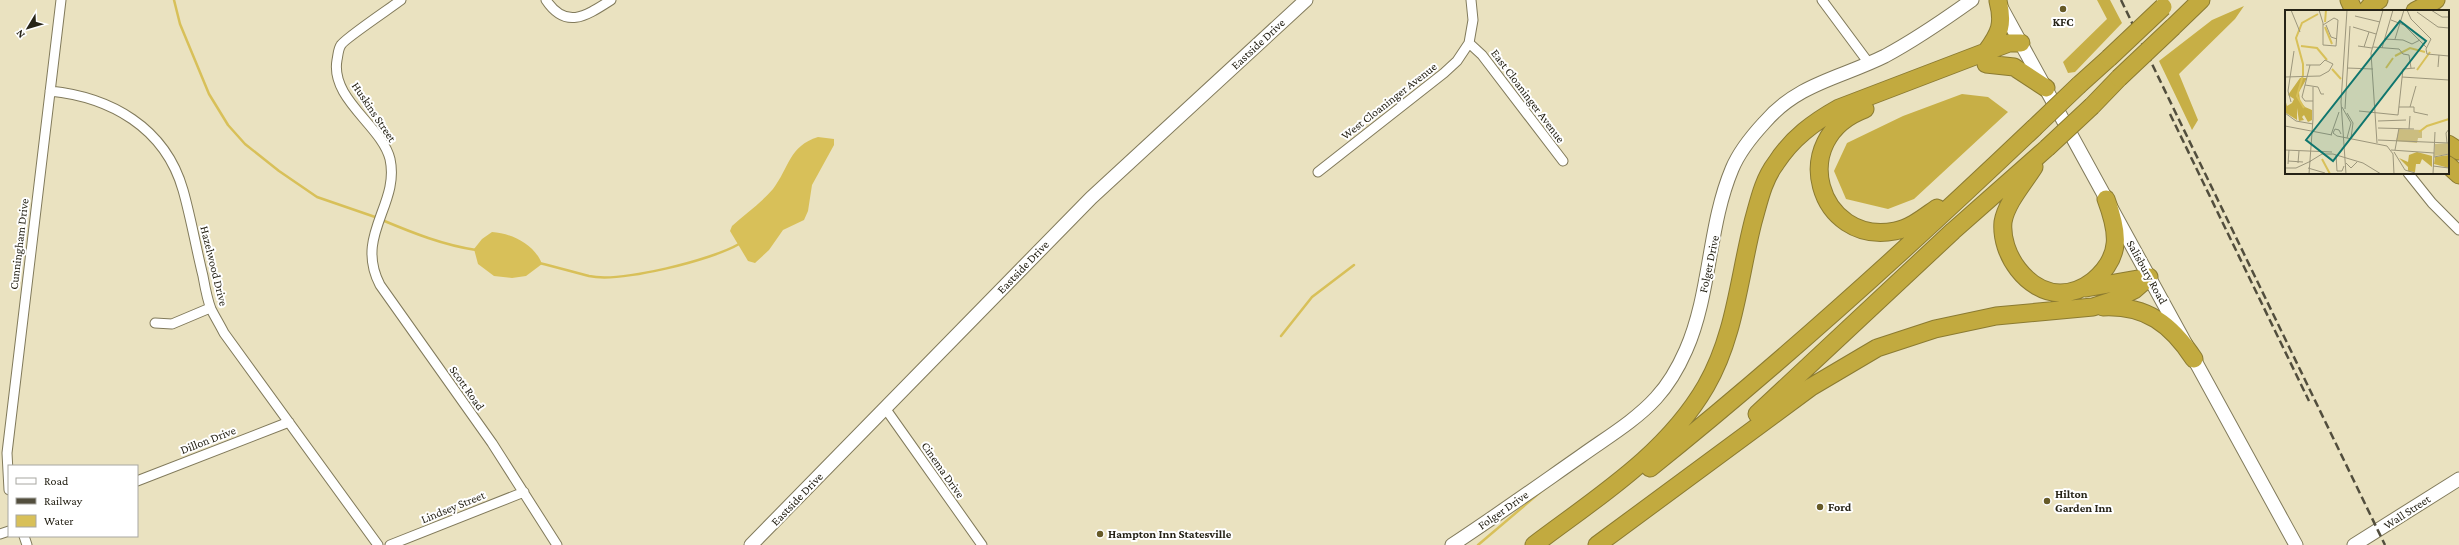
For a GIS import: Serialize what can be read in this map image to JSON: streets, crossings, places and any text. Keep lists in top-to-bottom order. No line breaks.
{"streets":{"street":["Eastside Drive","East Cloaninger Avenue","West Cloaninger Avenue","Huskins Street","Cunningham Drive","Folger Drive","Hazelwood Drive","Salisbury Road","Scott Road","Dillon Drive","Cinema Drive","Lindsey Street","Wall Street"]},"crossings":[["Eastside Drive","Cinema Drive"],["East Cloaninger Avenue","West Cloaninger Avenue"],["Huskins Street","Scott Road"],["Cunningham Drive","Hazelwood Drive"],["Hazelwood Drive","Dillon Drive"],["Scott Road","Lindsey Street"]],"places":["KFC","Hilton Garden Inn","Ford","Hampton Inn Statesville"],"legend":["Road","Railway","Water"],"north":"bottom left"}
